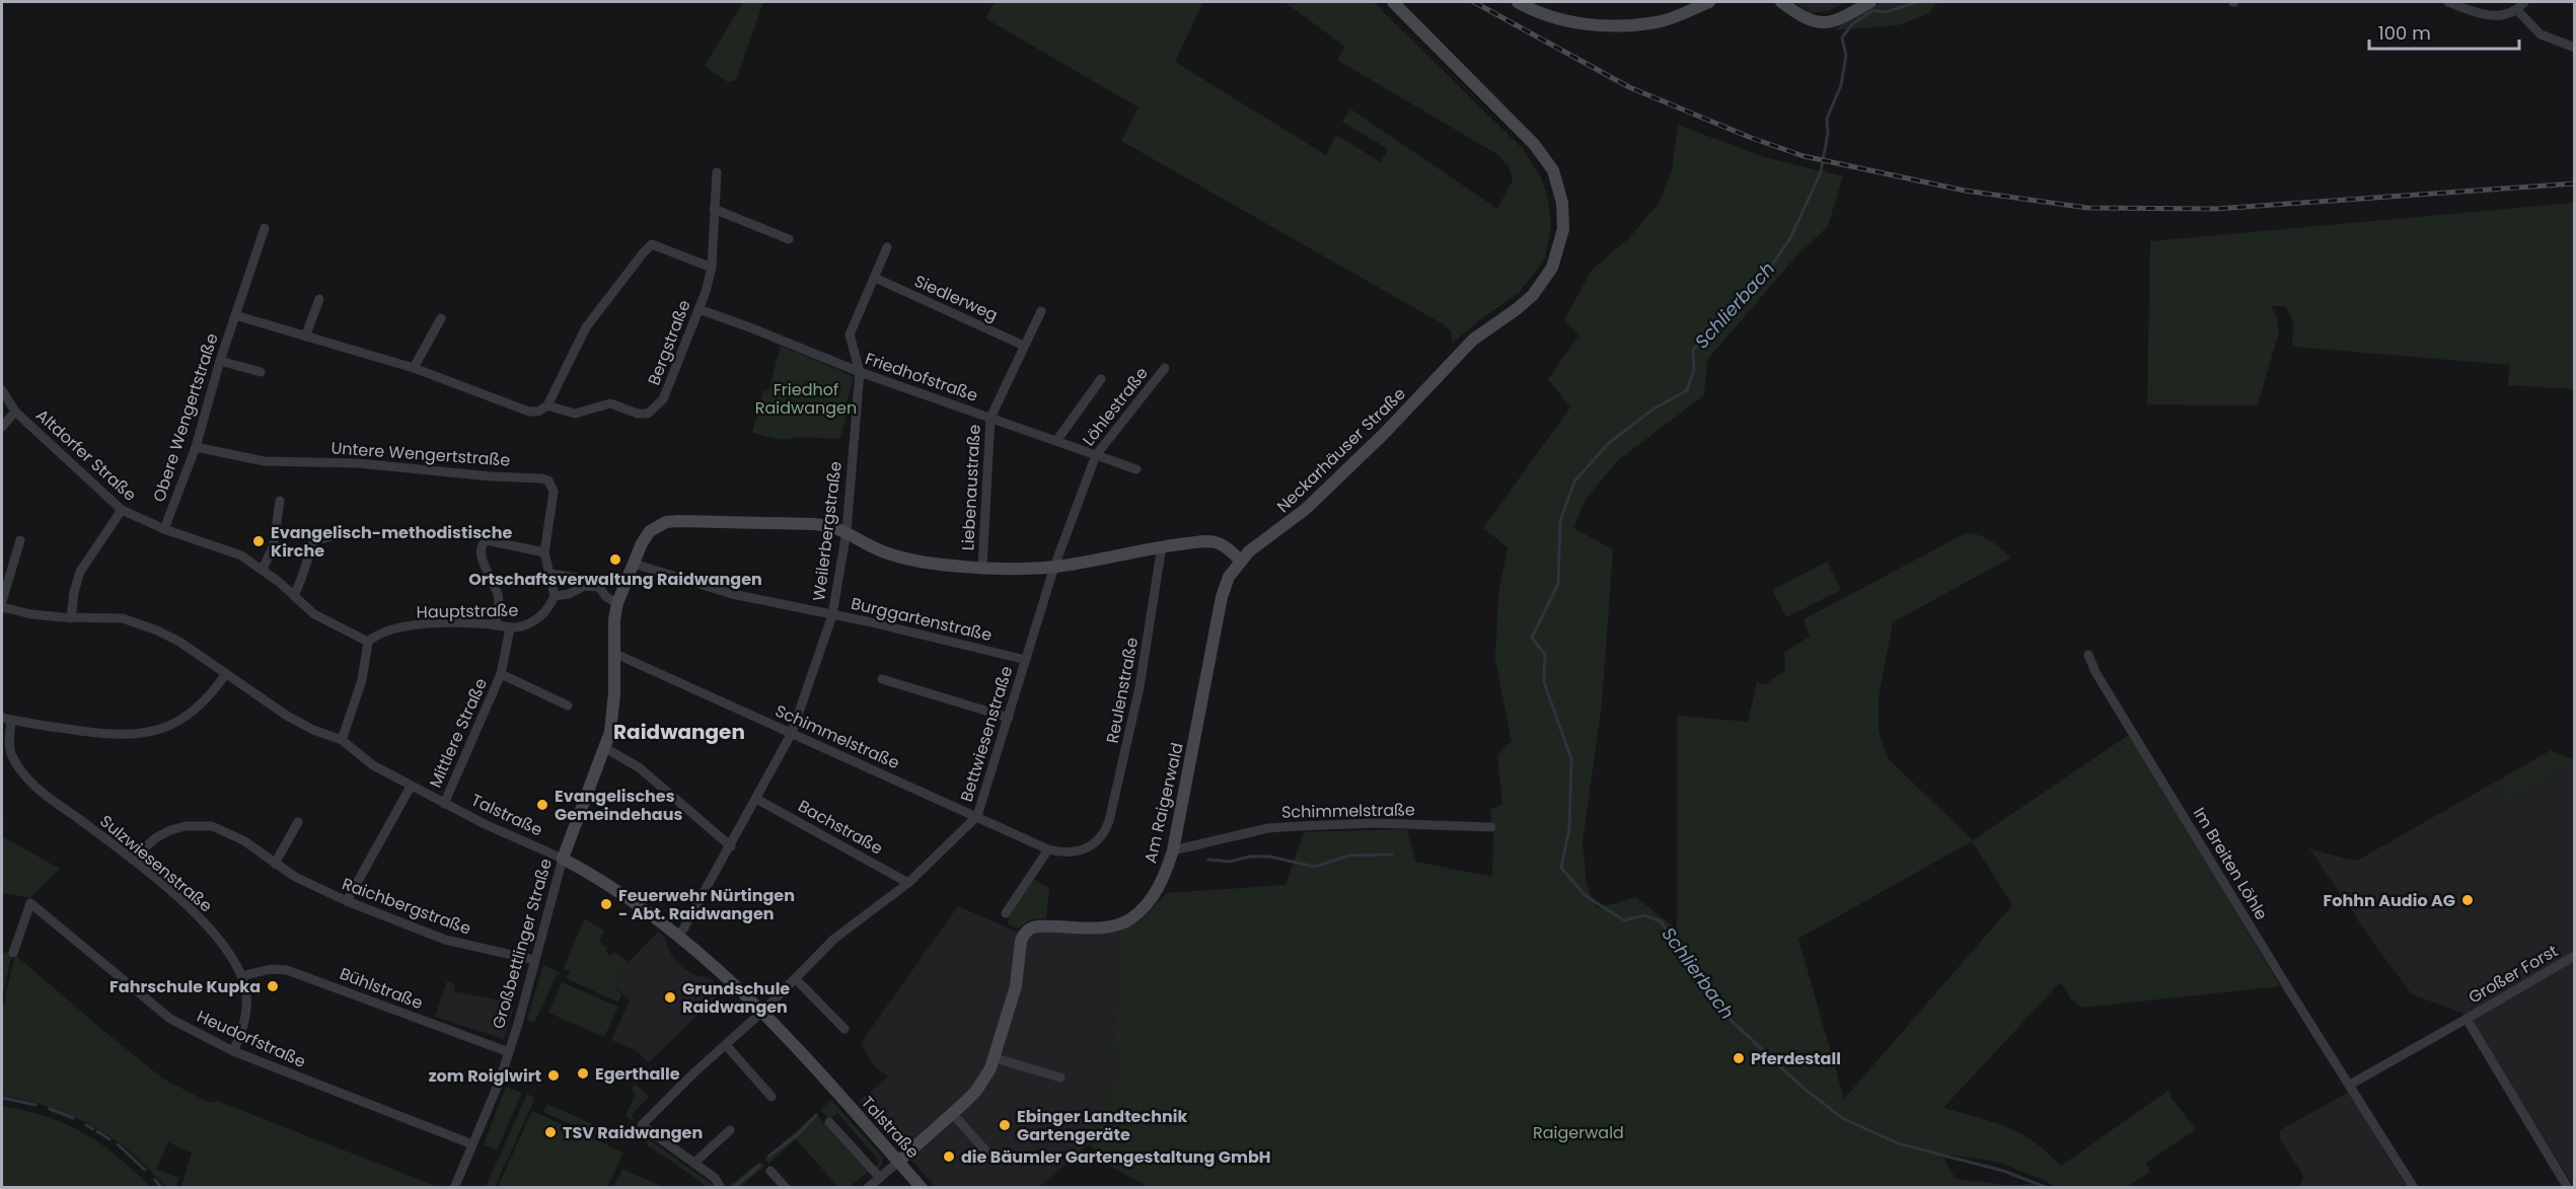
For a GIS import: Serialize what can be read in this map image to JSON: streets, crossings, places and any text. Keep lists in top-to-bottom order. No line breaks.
{"streets":{"street":["Siedlerweg","Bergstraße","Friedhofstraße","Löhlestraße","Obere Wengertstraße","Neckarhäuser Straße","Untere Wengertstraße","Altdorfer Straße","Liebenaustraße","Weilerbergstraße","Hauptstraße","Burggartenstraße","Reulenstraße","Mittlere Straße","Bettwiesenstraße","Schimmelstraße","Am Raigerwald","Talstraße","Bachstraße","Sulzwiesenstraße","Im Breiten Löhle","Raichbergstraße","Großbettlinger Straße","Großer Forst","Bühlstraße","Heudorfstraße"]},"crossings":[["Siedlerweg","Liebenaustraße"],["Siedlerweg","Weilerbergstraße"],["Bergstraße","Friedhofstraße"],["Bergstraße","Obere Wengertstraße"],["Friedhofstraße","Löhlestraße"],["Friedhofstraße","Liebenaustraße"],["Friedhofstraße","Weilerbergstraße"],["Löhlestraße","Bettwiesenstraße"],["Obere Wengertstraße","Untere Wengertstraße"],["Obere Wengertstraße","Altdorfer Straße"],["Neckarhäuser Straße","Am Raigerwald"],["Untere Wengertstraße","Hauptstraße"],["Altdorfer Straße","Hauptstraße"],["Weilerbergstraße","Burggartenstraße"],["Weilerbergstraße","Schimmelstraße"],["Weilerbergstraße","Talstraße"],["Weilerbergstraße","Bachstraße"],["Hauptstraße","Mittlere Straße"],["Burggartenstraße","Bettwiesenstraße"],["Burggartenstraße","Großbettlinger Straße"],["Reulenstraße","Schimmelstraße"],["Mittlere Straße","Talstraße"],["Bettwiesenstraße","Schimmelstraße"],["Bettwiesenstraße","Talstraße"],["Bettwiesenstraße","Bachstraße"],["Schimmelstraße","Am Raigerwald"],["Schimmelstraße","Großbettlinger Straße"],["Am Raigerwald","Talstraße"],["Talstraße","Großbettlinger Straße"],["Sulzwiesenstraße","Raichbergstraße"],["Sulzwiesenstraße","Bühlstraße"],["Sulzwiesenstraße","Heudorfstraße"],["Raichbergstraße","Großbettlinger Straße"],["Großbettlinger Straße","Bühlstraße"],["Großbettlinger Straße","Heudorfstraße"]],"districts":["Raidwangen"],"water":["Schlierbach"],"parks":["Friedhof Raidwangen","Raigerwald"],"places":["Evangelisch-methodistische Kirche","Ortschaftsverwaltung Raidwangen","Evangelisches Gemeindehaus","Fohhn Audio AG","Feuerwehr Nürtingen - Abt. Raidwangen","Fahrschule Kupka","Grundschule Raidwangen","Pferdestall","Egerthalle","zom Roiglwirt","Ebinger Landtechnik Gartengeräte","TSV Raidwangen","die Bäumler Gartengestaltung GmbH"],"scale_bar":"100 m"}
